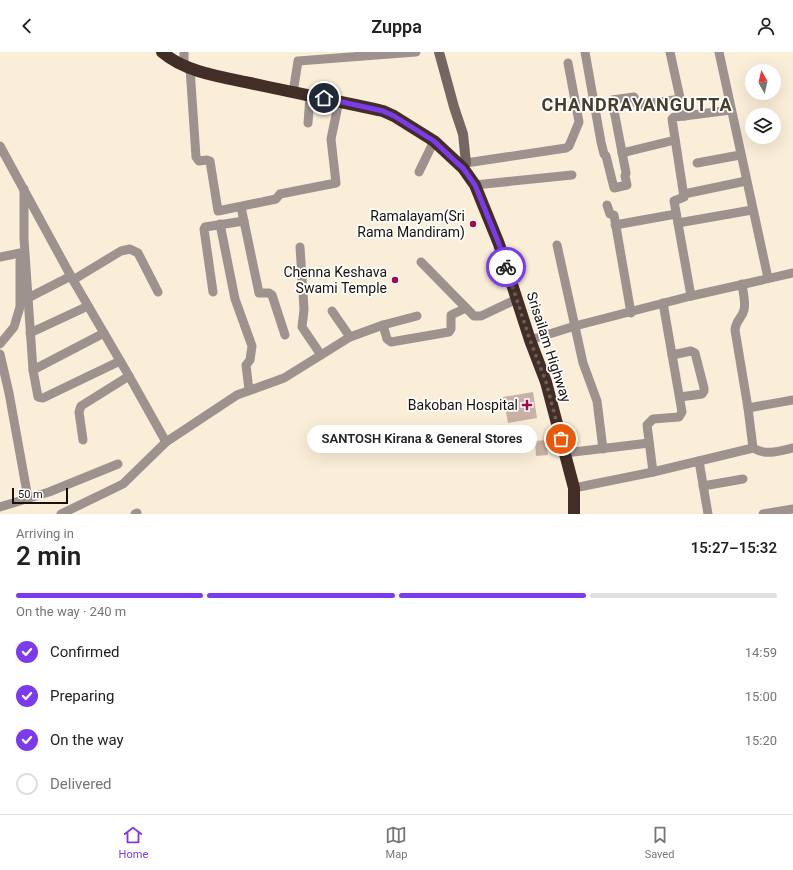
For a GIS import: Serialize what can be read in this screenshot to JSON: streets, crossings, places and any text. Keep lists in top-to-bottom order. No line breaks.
{"streets":{"highway":["Srisailam Highway"]},"districts":["CHANDRAYANGUTTA"],"places":{"other":["Ramalayam(Sri Rama Mandiram)","Chenna Keshava Swami Temple","SANTOSH Kirana & General Stores"],"health":["Bakoban Hospital"]},"scale_bar":"50 m","north":"top","page":{"header":"Zuppa","bubble":"SANTOSH Kirana & General Stores","scale":"50 m","heading":["2 min","Arriving in","15:27–15:32"],"bar":"On the way · 240 m","list":[["Confirmed","14:59"],["Preparing","15:00"],["On the way","15:20"],"Delivered"],"tabs":["Home","Map","Saved"]}}
